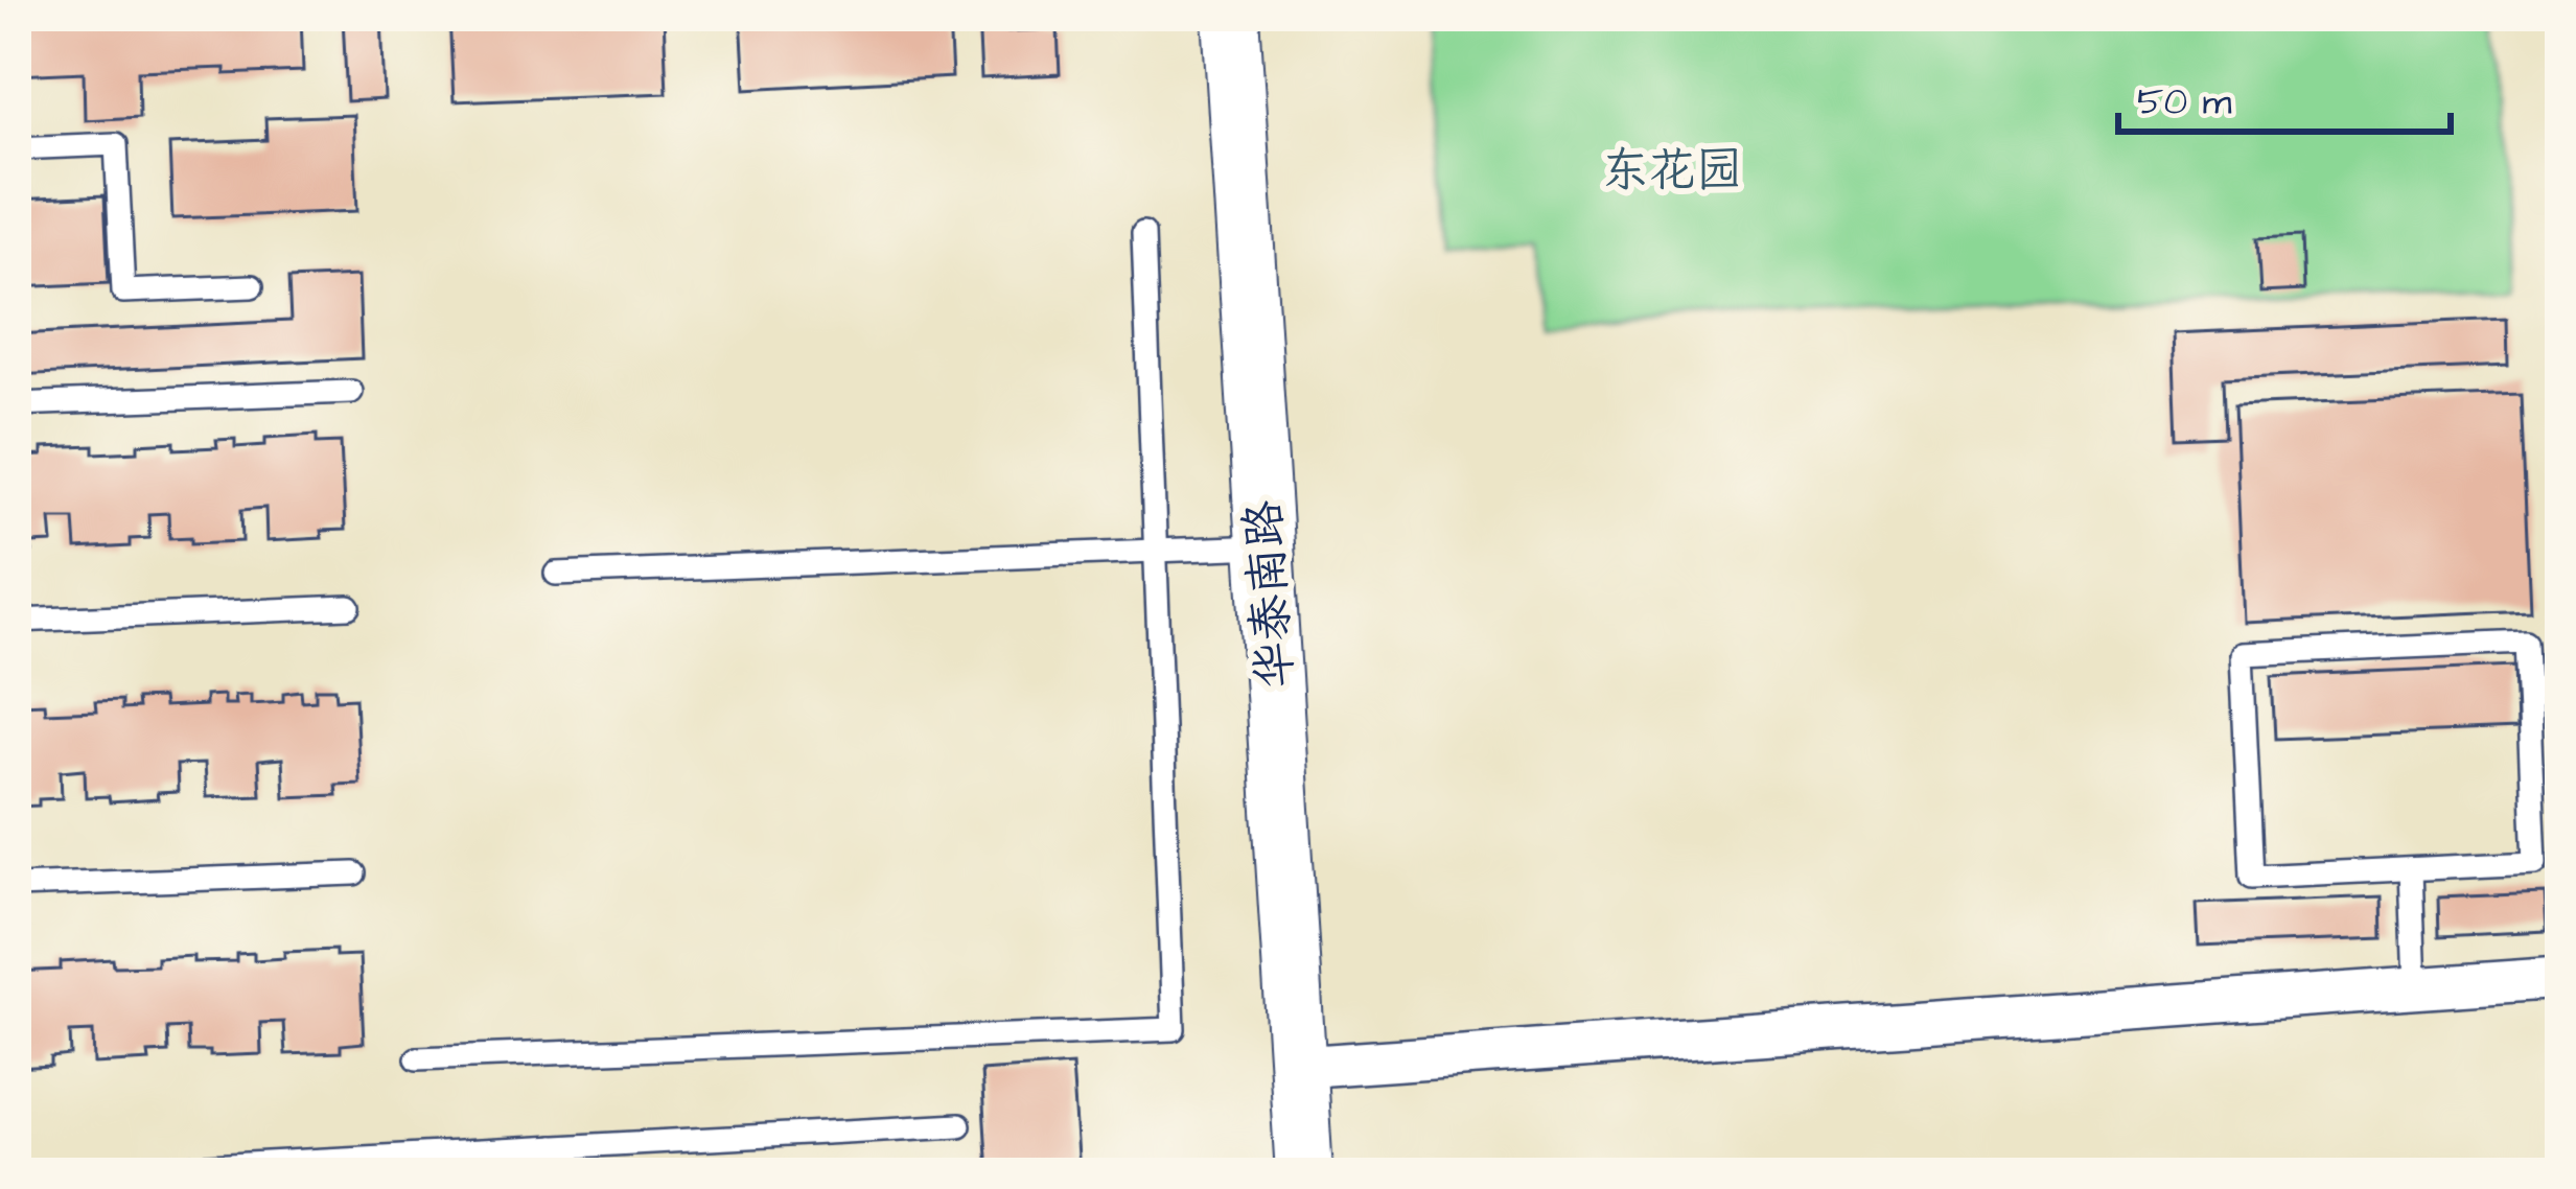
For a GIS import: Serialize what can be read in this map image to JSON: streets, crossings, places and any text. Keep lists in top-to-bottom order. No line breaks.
{"streets":{"main road":["华泰南路"]},"parks":["东花园"],"scale_bar":"50 m"}
